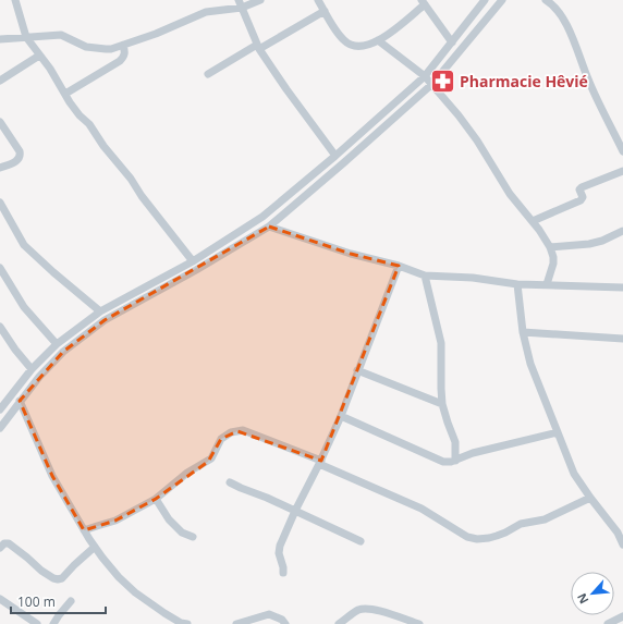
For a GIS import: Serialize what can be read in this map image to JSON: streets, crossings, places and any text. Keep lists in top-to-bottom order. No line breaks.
{"places":{"pharmacy":["Pharmacie Hêvié"]},"scale_bar":"100 m","north":"bottom left"}
